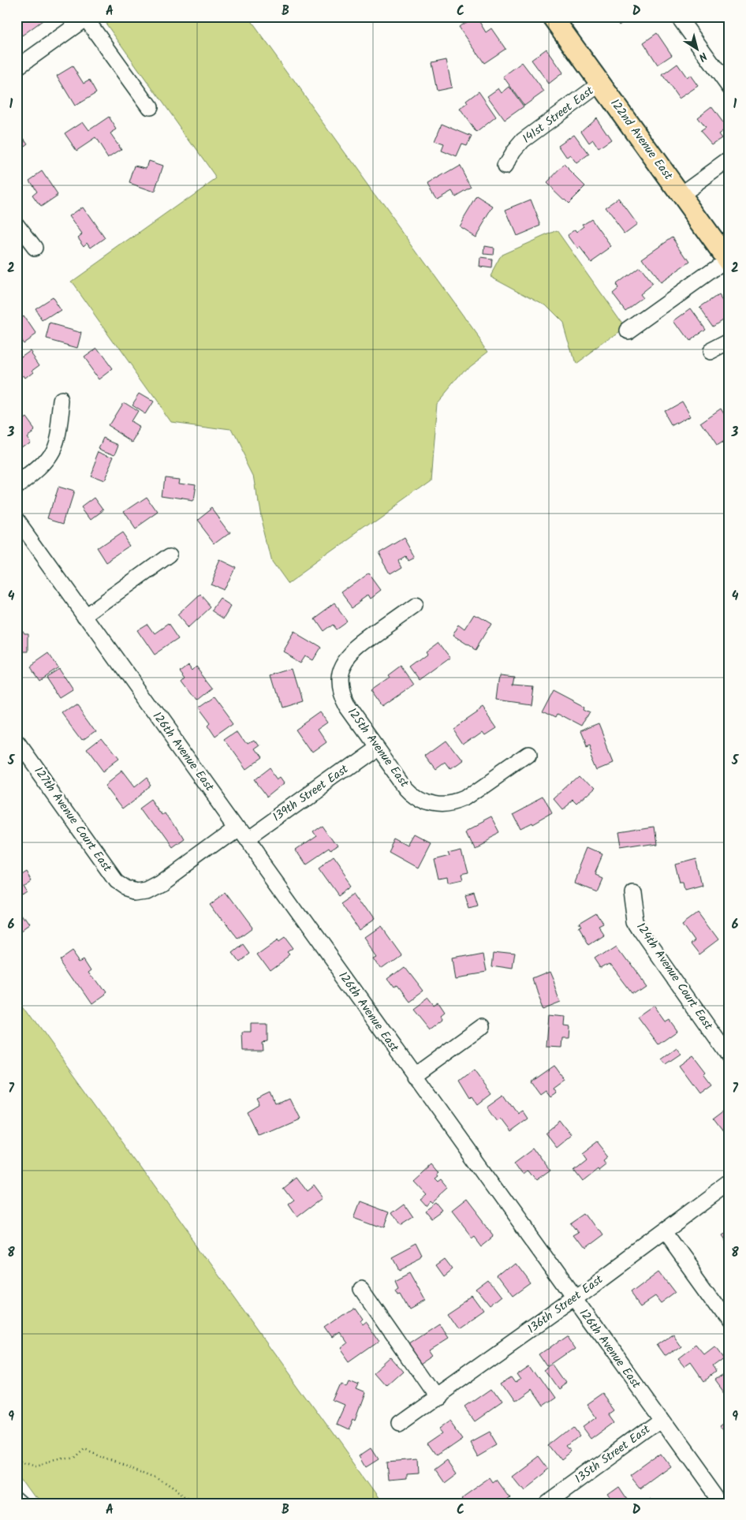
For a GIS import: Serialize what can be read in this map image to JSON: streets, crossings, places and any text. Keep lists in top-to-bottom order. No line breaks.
{"streets":{"main road":["122nd Avenue East"],"street":["141st Street East","125th Avenue East","126th Avenue East","139th Street East","127th Avenue Court East","124th Avenue Court East","136th Street East","135th Street East"]},"crossings":[["141st Street East","122nd Avenue East"],["125th Avenue East","139th Street East"],["126th Avenue East","139th Street East"],["126th Avenue East","127th Avenue Court East"],["126th Avenue East","136th Street East"],["126th Avenue East","135th Street East"]],"north":"bottom right","grid":{"columns":["A","B","C","D"],"rows":["1","2","3","4","5","6","7","8","9"]}}
